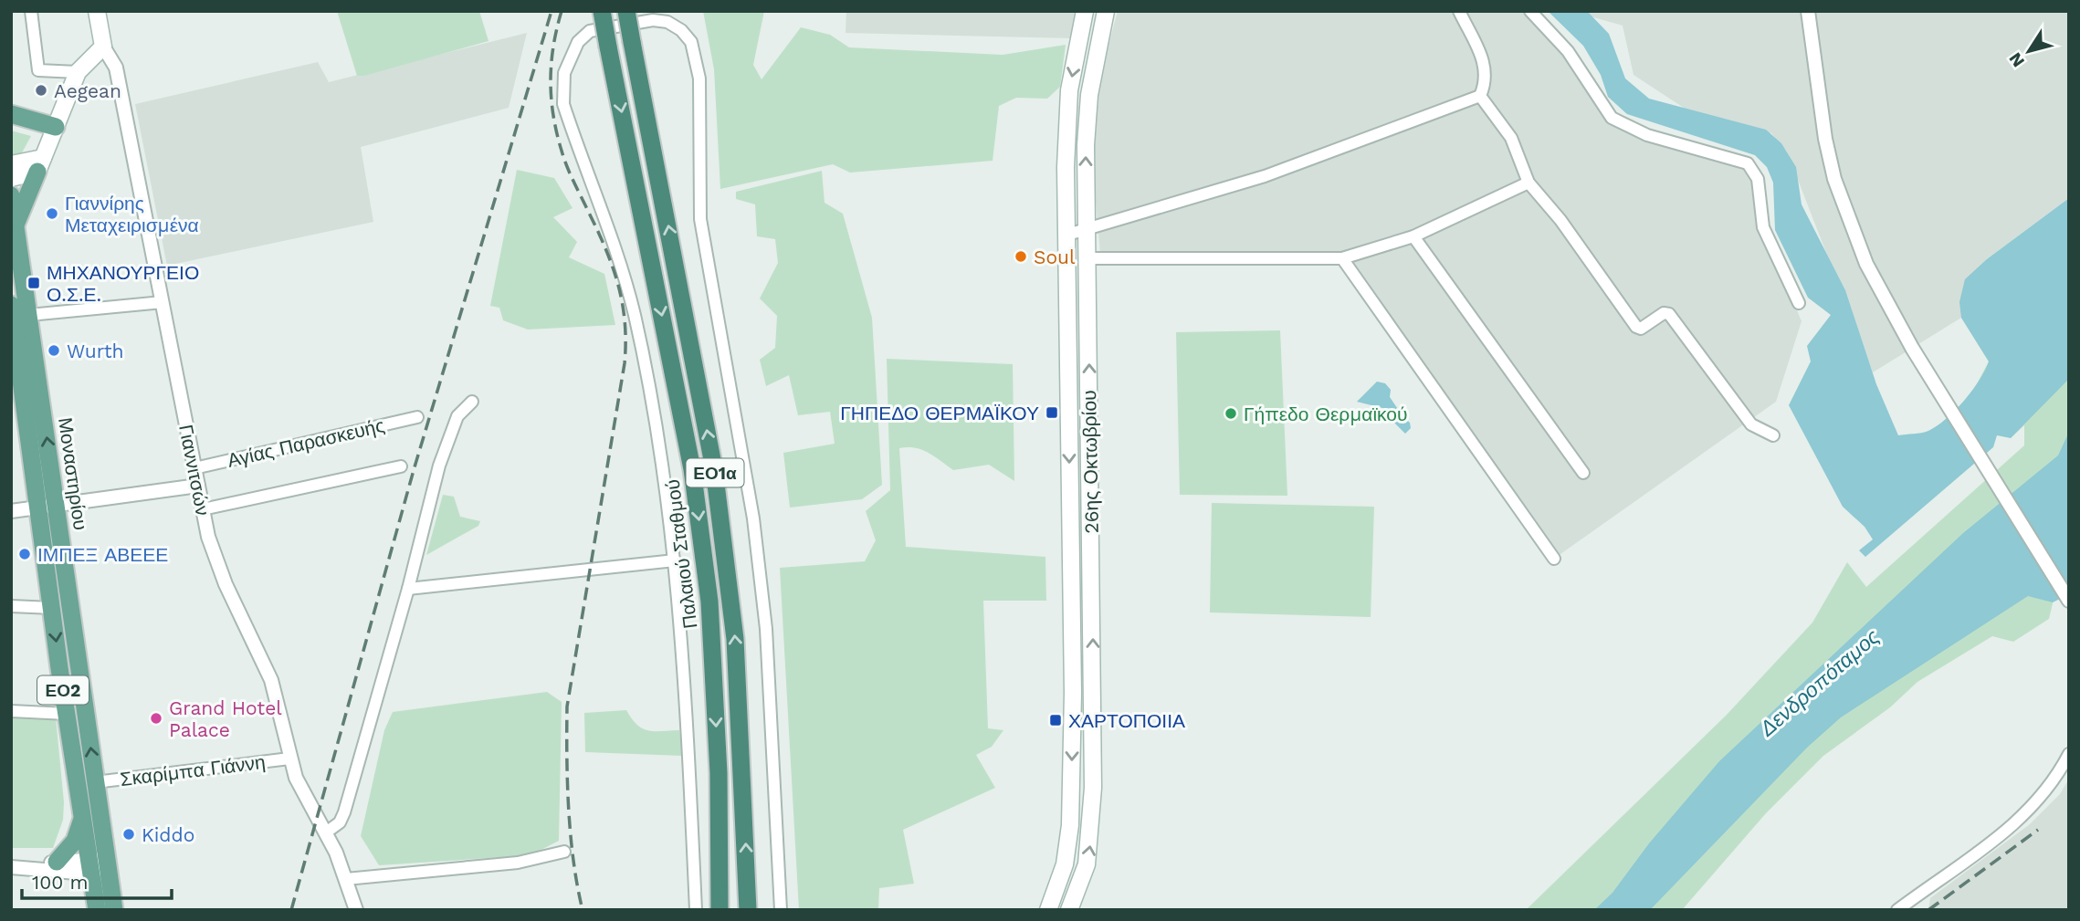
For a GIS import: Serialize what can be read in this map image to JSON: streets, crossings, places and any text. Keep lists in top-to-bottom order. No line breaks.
{"streets":{"highway":["ΕΟ1α","Παλαιού Σταθμού"],"main road":["26ης Οκτωβρίου","Γιαννιτσών","Μοναστηρίου","ΕΟ2"],"street":["Αγίας Παρασκευής","Σκαρίμπα Γιάννη"]},"crossings":[["Αγίας Παρασκευής","Γιαννιτσών"],["Γιαννιτσών","Σκαρίμπα Γιάννη"],["Μοναστηρίου","Σκαρίμπα Γιάννη"]],"water":["Δενδροπόταμος"],"places":{"other":["Aegean","Γιαννίρης Μεταχειρισμένα","Soul","Wurth","Γήπεδο Θερμαϊκού","ΙΜΠΕΞ ΑΒΕΕΕ","Grand Hotel Palace","Kiddo"],"transit":["ΜΗΧΑΝΟΥΡΓΕΙΟ Ο.Σ.Ε.","ΓΗΠΕΔΟ ΘΕΡΜΑΪΚΟΥ","ΧΑΡΤΟΠΟΙΙΑ"]},"scale_bar":"100 m","north":"bottom left"}
